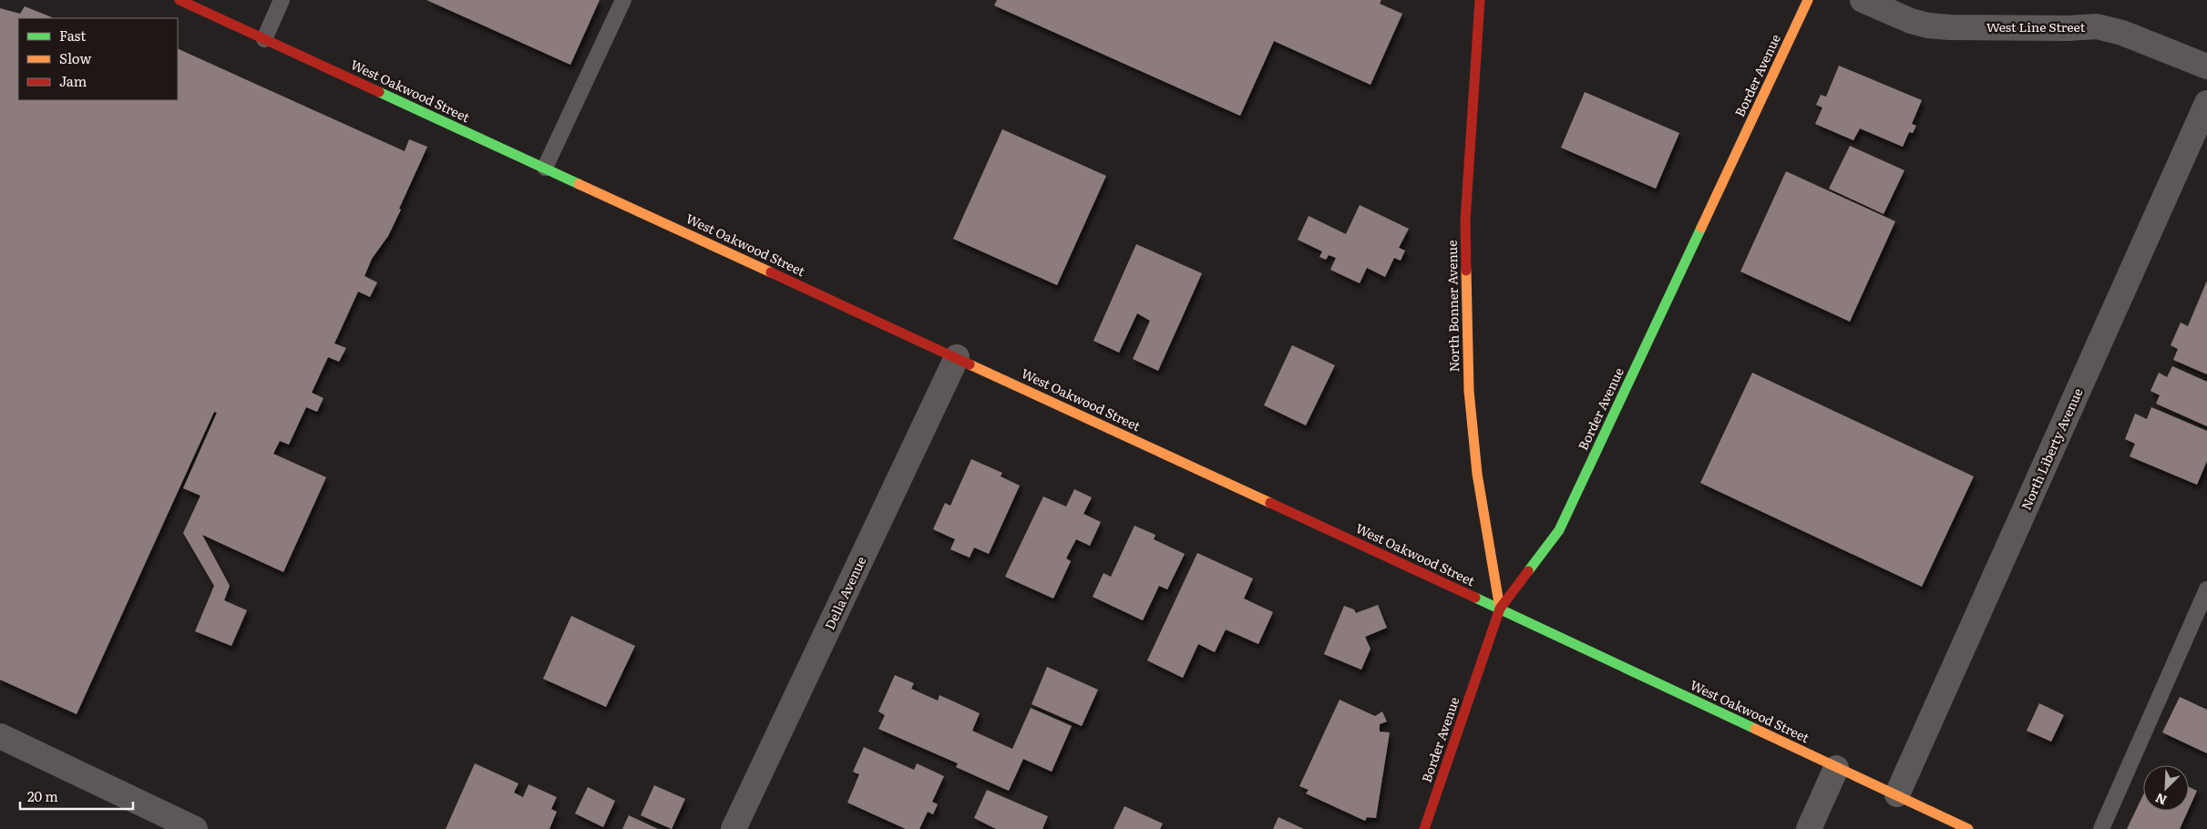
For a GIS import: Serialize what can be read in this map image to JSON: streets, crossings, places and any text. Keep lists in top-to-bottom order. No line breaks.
{"streets":{"street":["West Line Street","Border Avenue","West Oakwood Street","North Bonner Avenue","North Liberty Avenue","Della Avenue"]},"crossings":[["Border Avenue","West Oakwood Street"],["Border Avenue","North Bonner Avenue"],["West Oakwood Street","North Bonner Avenue"],["West Oakwood Street","North Liberty Avenue"],["West Oakwood Street","Della Avenue"]],"legend":["Fast","Slow","Jam"],"scale_bar":"20 m","north":"bottom left"}
